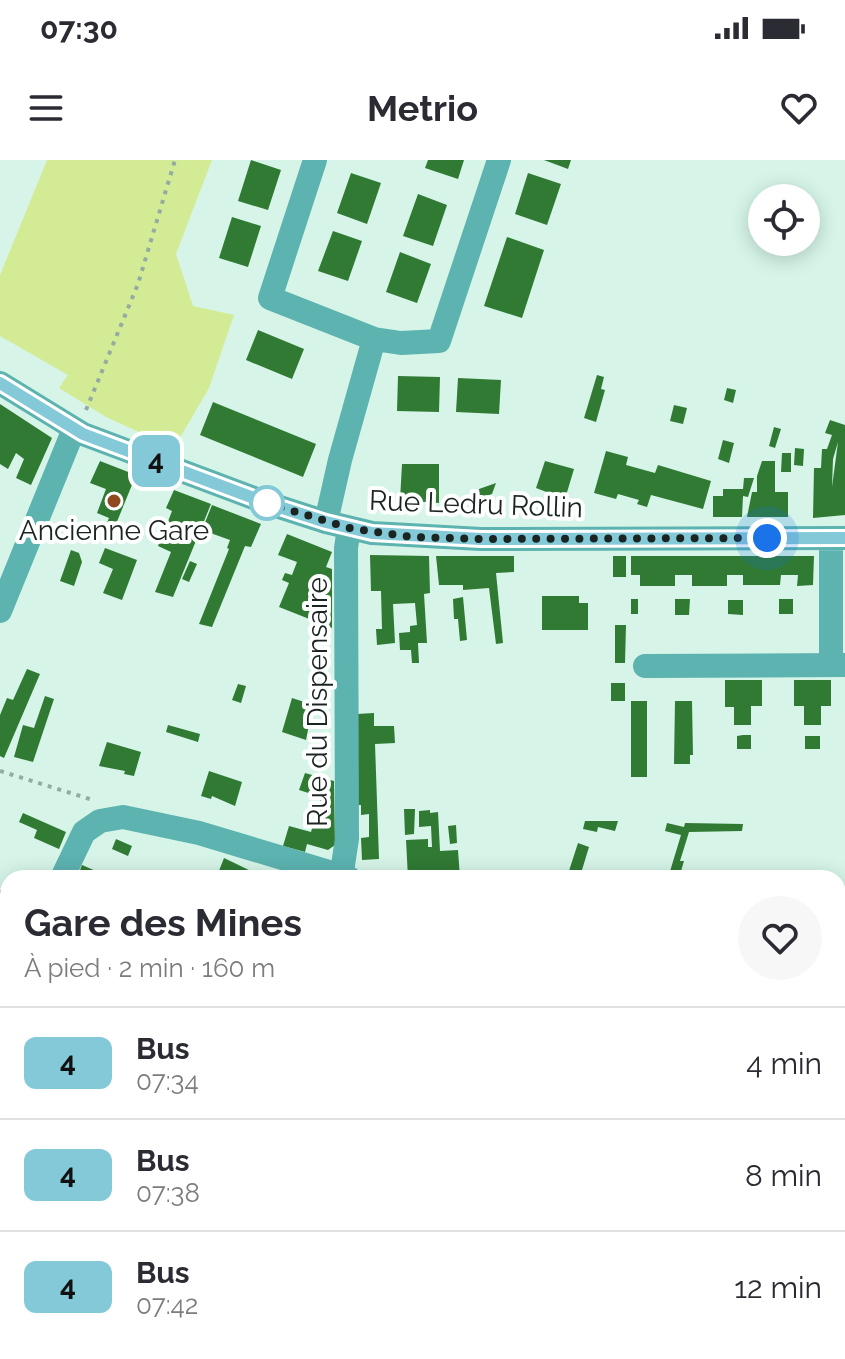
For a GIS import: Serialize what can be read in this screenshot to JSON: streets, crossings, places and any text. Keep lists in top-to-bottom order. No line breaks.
{"streets":{"street":["Rue Ledru Rollin","Rue du Dispensaire"]},"crossings":[["Rue Ledru Rollin","Rue du Dispensaire"]],"places":["Ancienne Gare"],"lines":["bus line 4"],"page":{"status":"07:30","header":"Metrio","on_map":"4","heading":["Gare des Mines","À pied · 2 min · 160 m"],"list":[{"mark":"4","name":"Bus","note":"07:34","value":"4 min"},{"mark":"4","name":"Bus","note":"07:38","value":"8 min"},{"mark":"4","name":"Bus","note":"07:42","value":"12 min"}]}}
